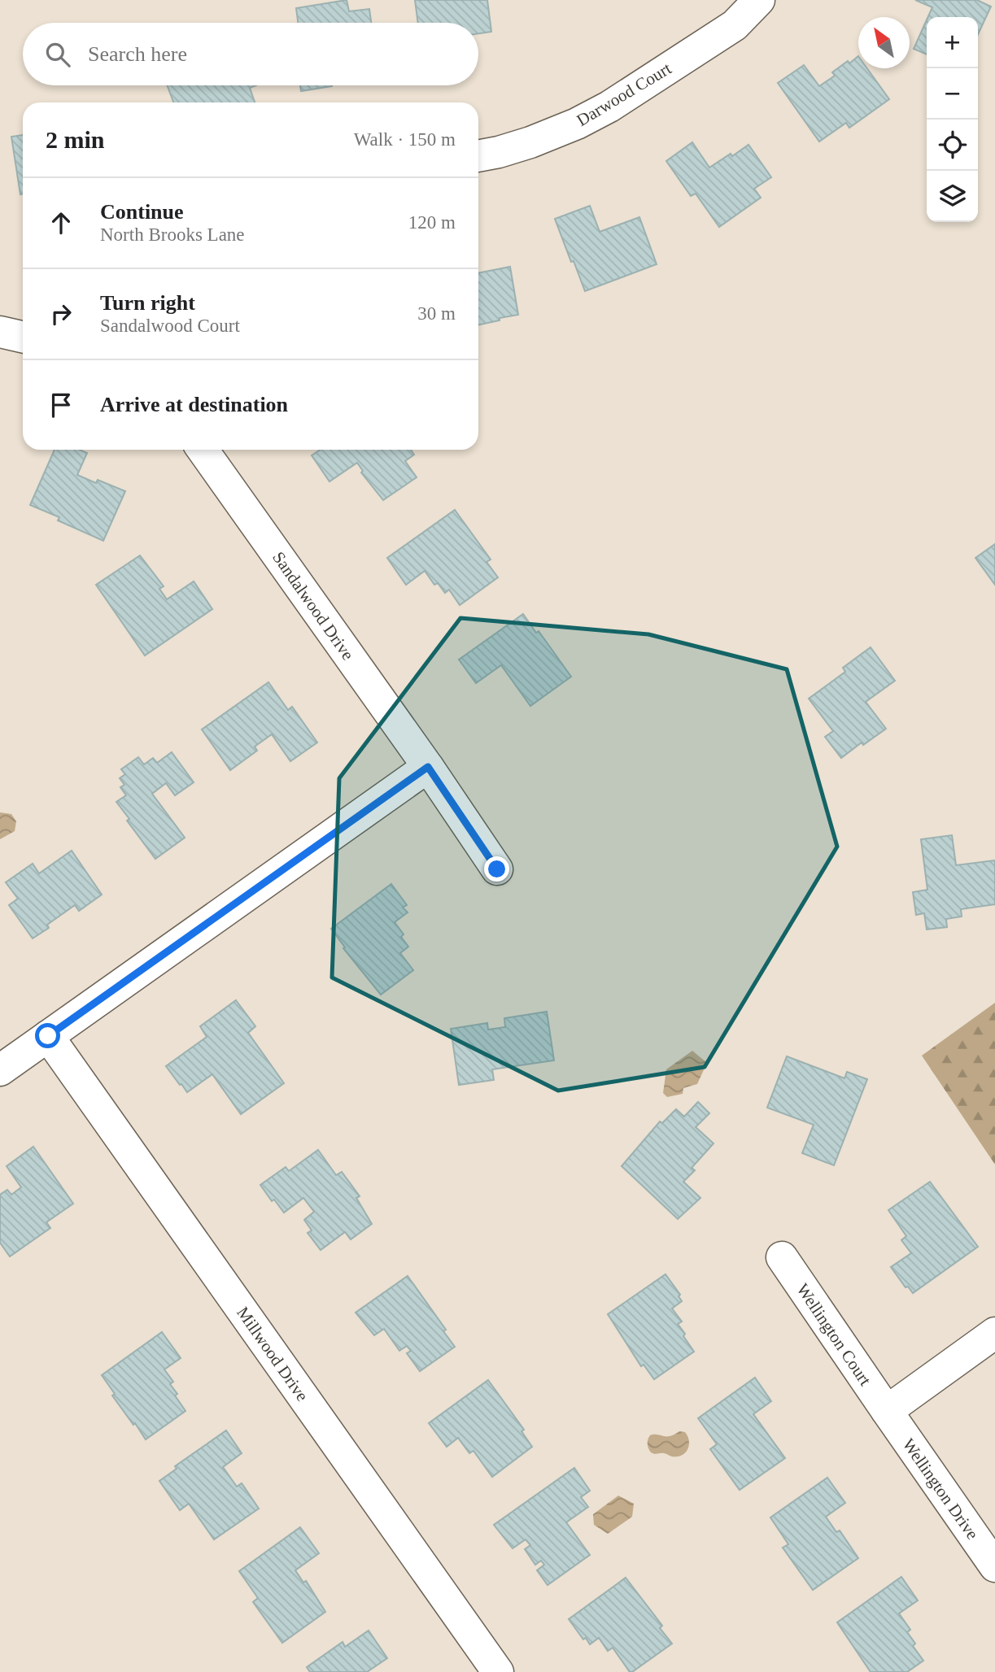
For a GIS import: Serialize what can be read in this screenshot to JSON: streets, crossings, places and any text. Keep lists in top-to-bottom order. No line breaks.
{"streets":{"street":["Darwood Court","Sandalwood Drive","Wellington Court","Millwood Drive","Wellington Drive"]},"crossings":[["Wellington Court","Wellington Drive"]],"north":"top left","page":{"map_buttons":["+","−"],"search":"Search here","heading":["2 min","Walk · 150 m"],"list":[["Continue","North Brooks Lane","120 m"],["Turn right","Sandalwood Court","30 m"],"Arrive at destination"]}}
